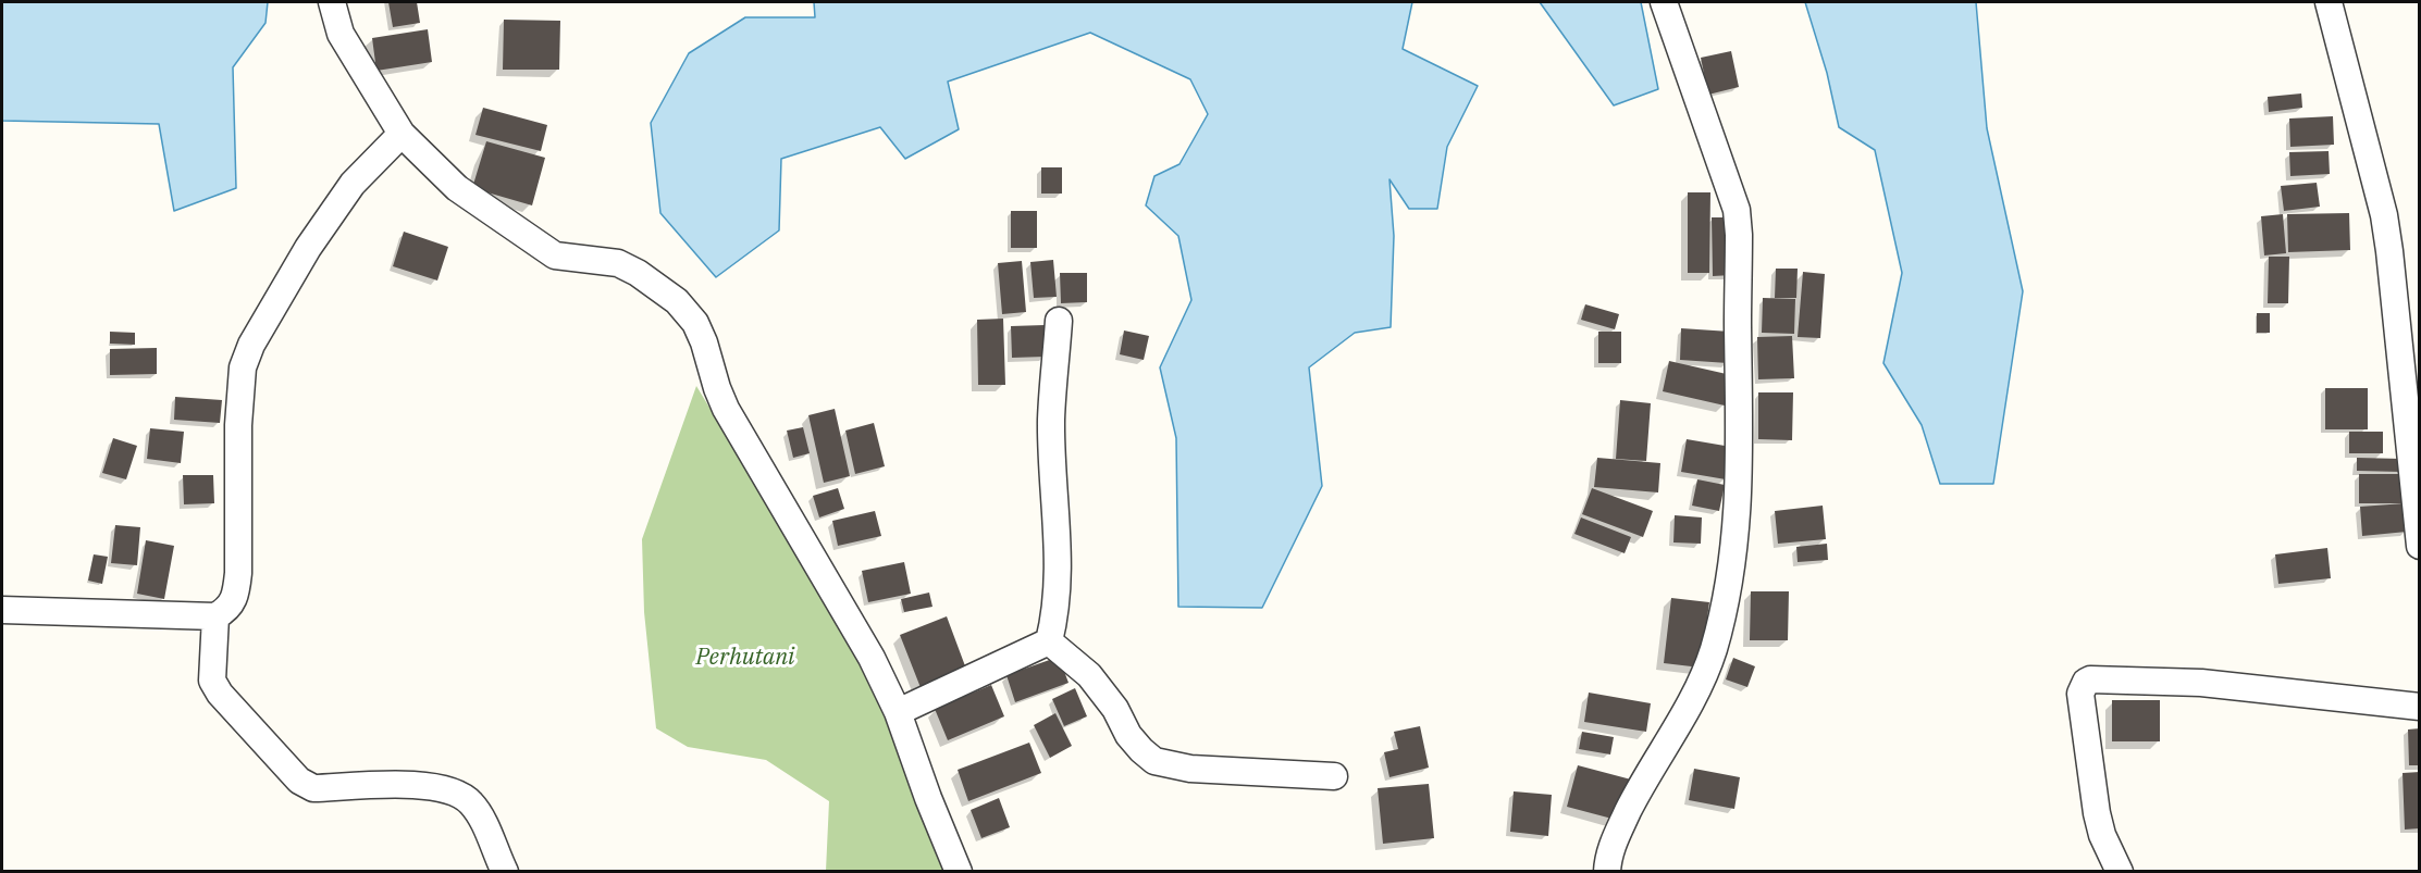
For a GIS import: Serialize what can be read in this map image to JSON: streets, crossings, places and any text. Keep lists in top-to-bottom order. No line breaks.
{"parks":["Perhutani"]}
